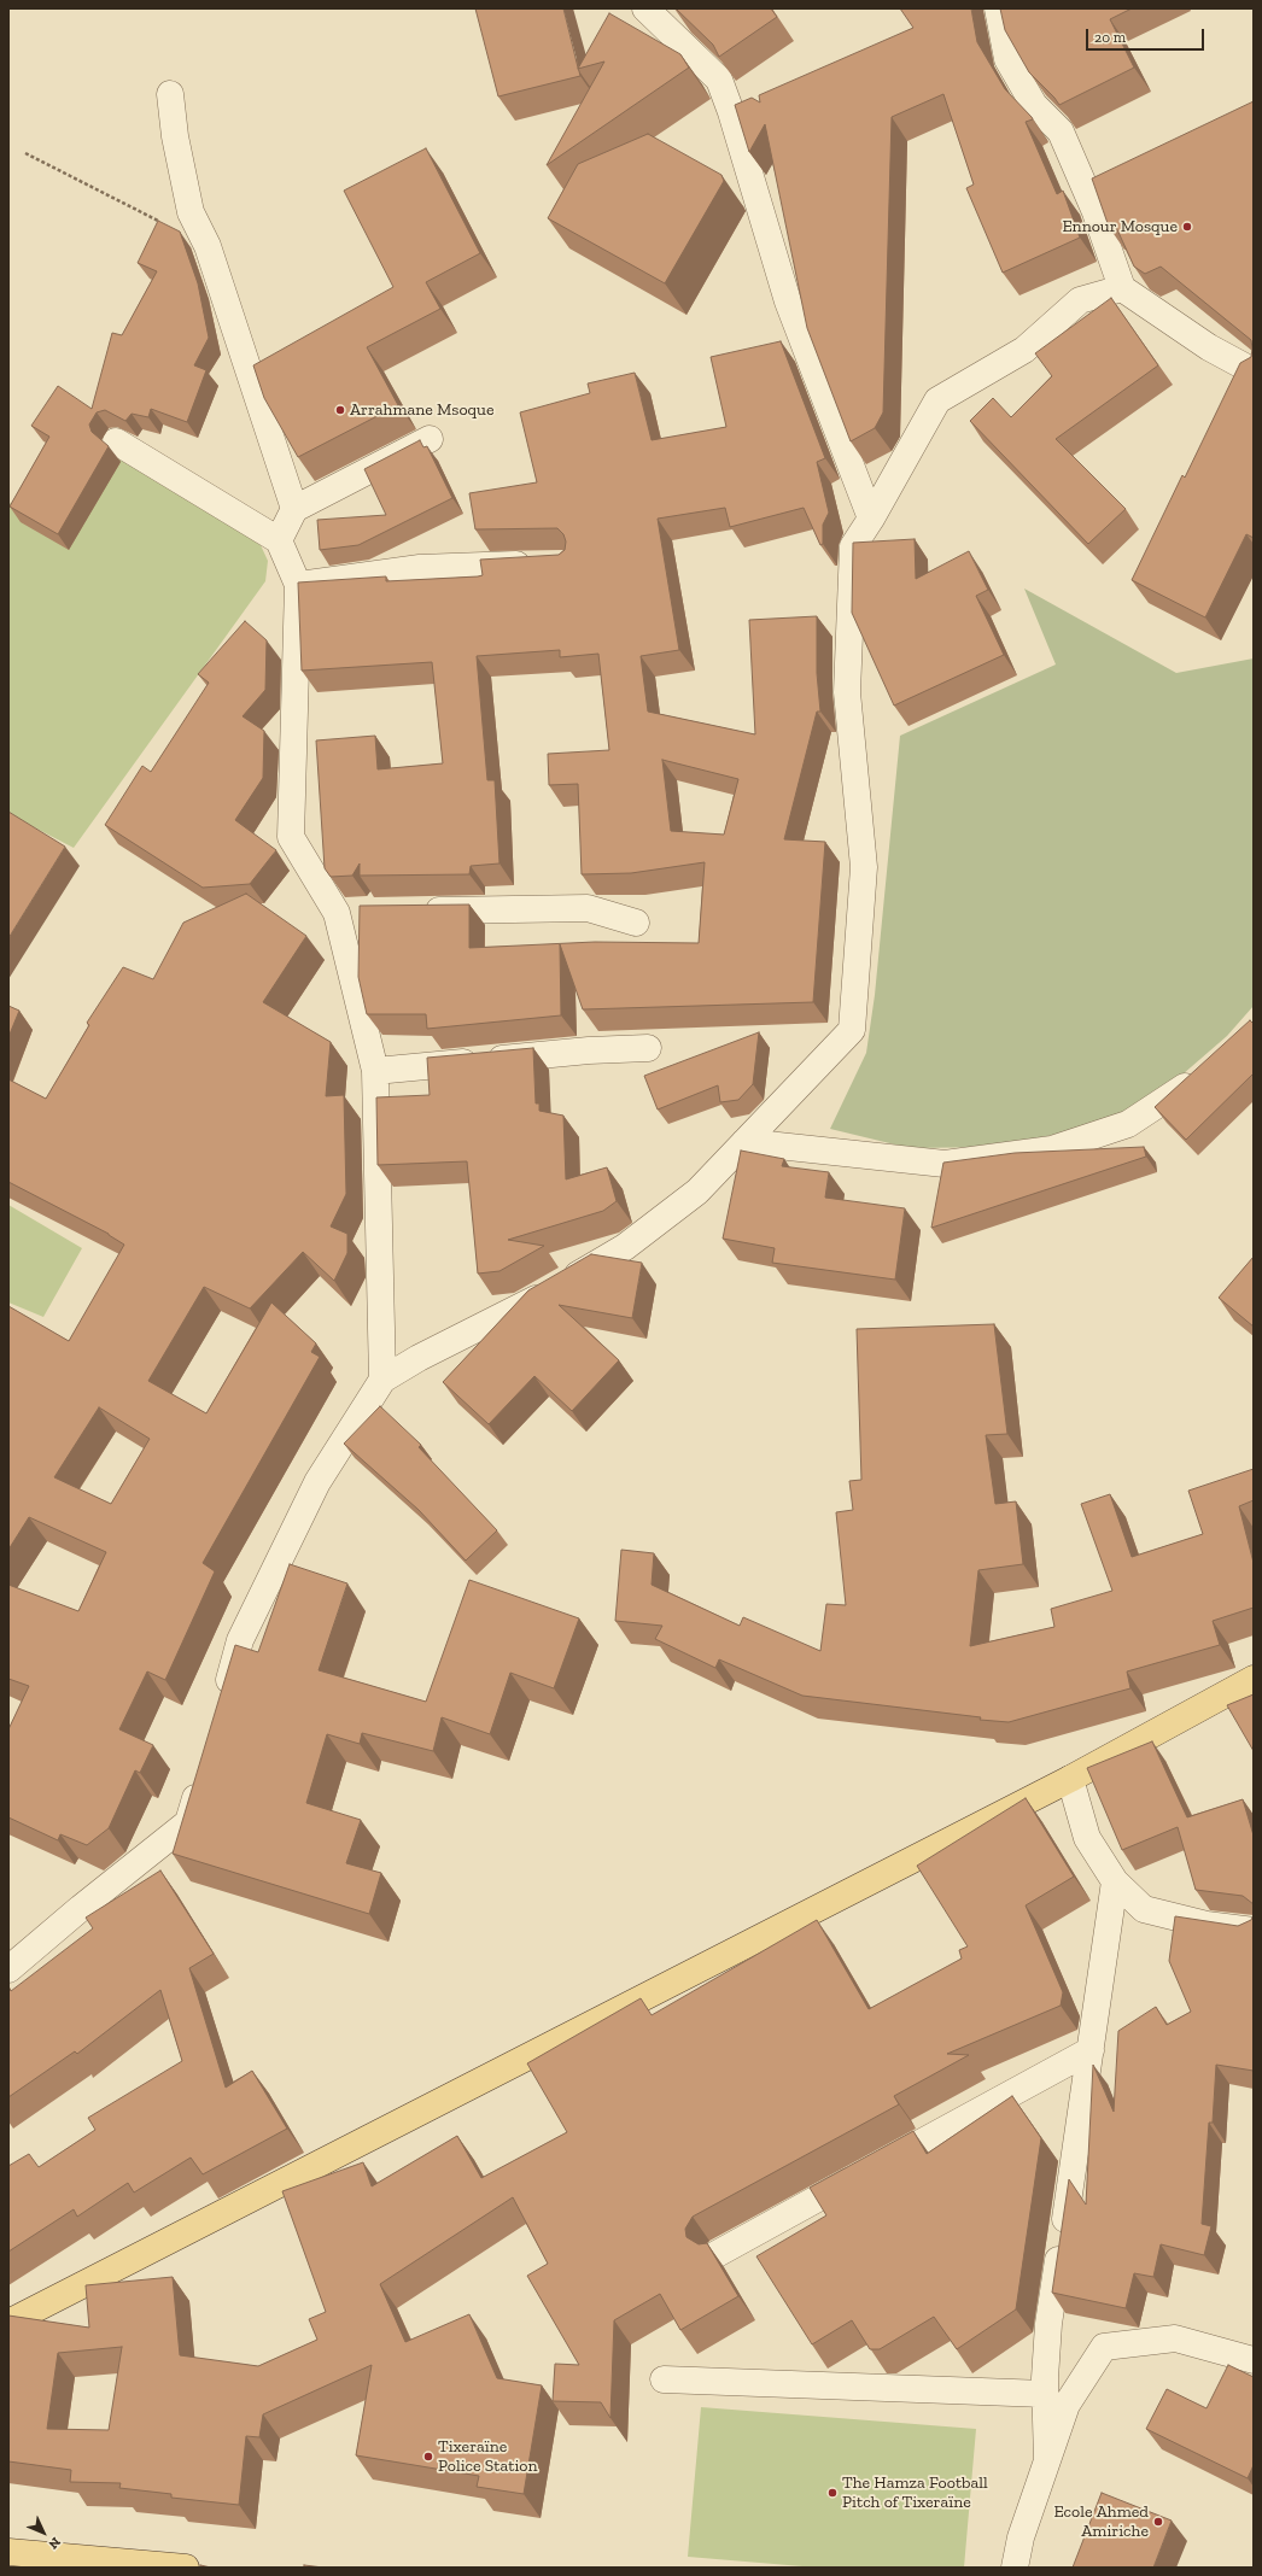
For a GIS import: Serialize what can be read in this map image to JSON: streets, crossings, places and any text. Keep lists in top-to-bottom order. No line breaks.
{"places":["Ennour Mosque","Arrahmane Msoque","Tixeraïne Police Station","The Hamza Football Pitch of Tixeraïne","Ecole Ahmed Amiriche"],"scale_bar":"20 m","north":"bottom right"}
